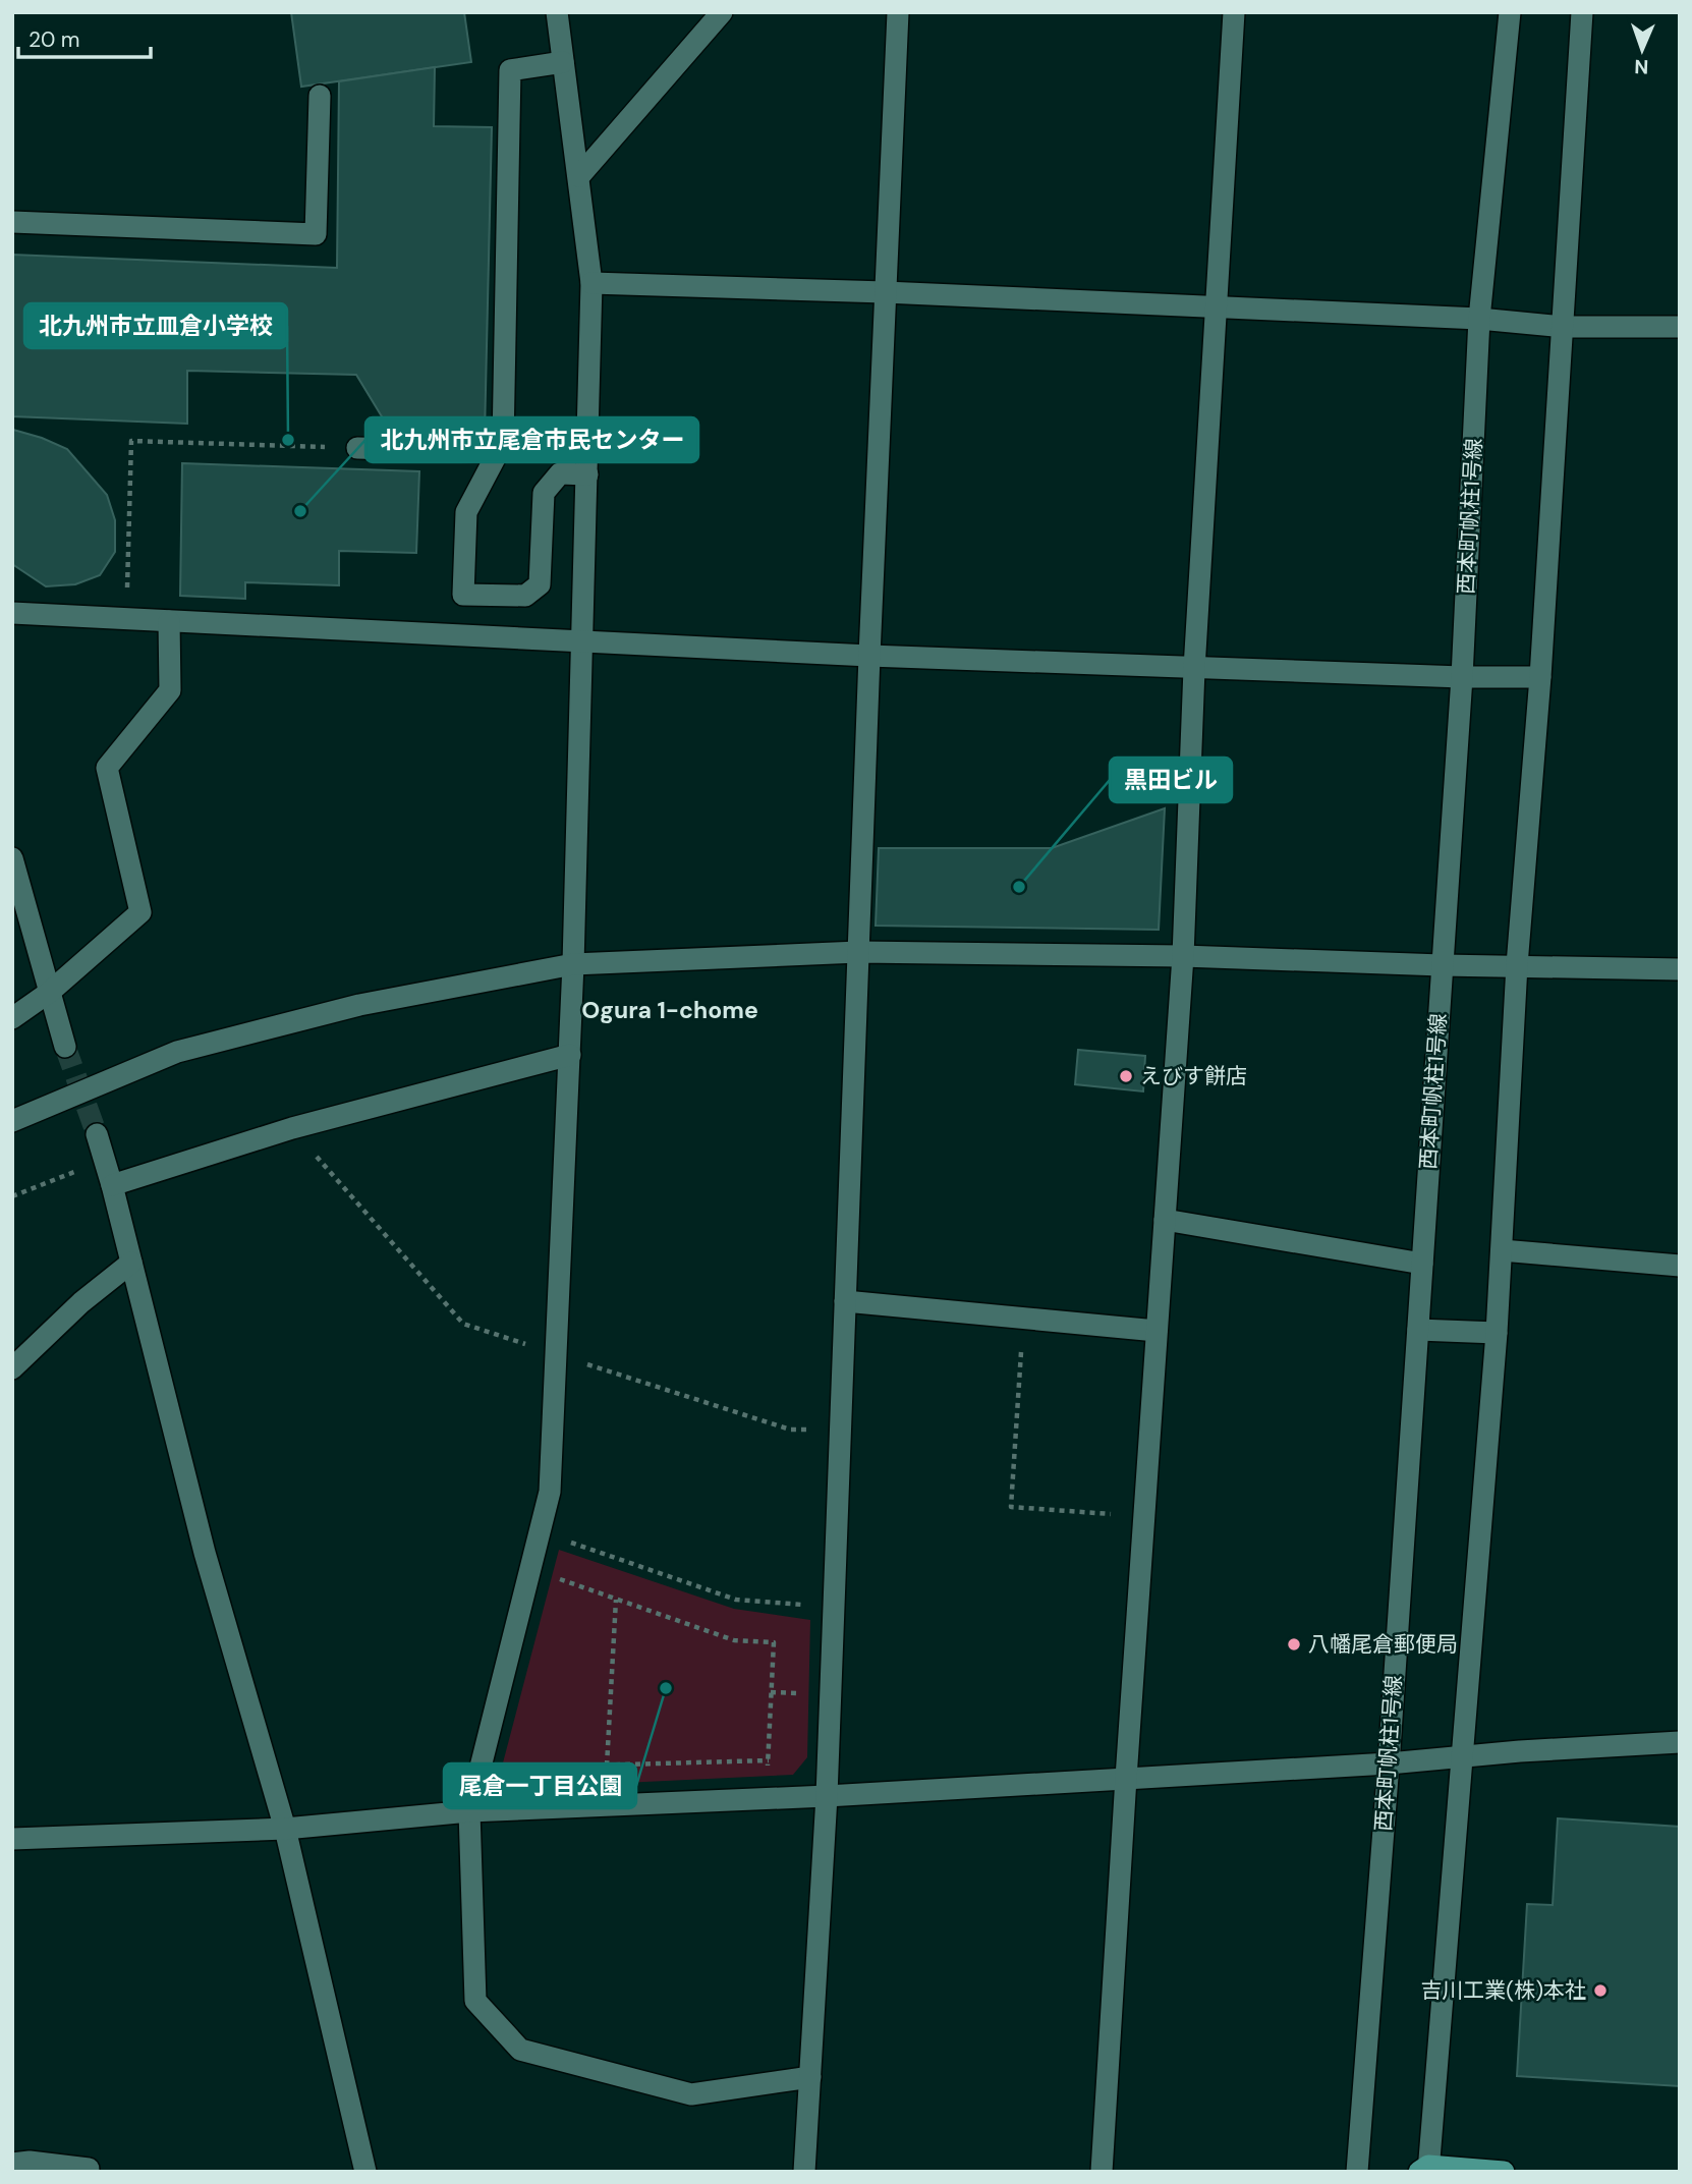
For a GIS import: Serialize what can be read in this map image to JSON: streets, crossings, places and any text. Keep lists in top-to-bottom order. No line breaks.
{"streets":{"street":["西本町帆柱1号線"]},"districts":["Ogura 1-chome"],"places":["北九州市立皿倉小学校","北九州市立尾倉市民センター","黒田ビル","えびす餅店","八幡尾倉郵便局","尾倉一丁目公園","吉川工業(株)本社"],"scale_bar":"20 m","north":"bottom"}
